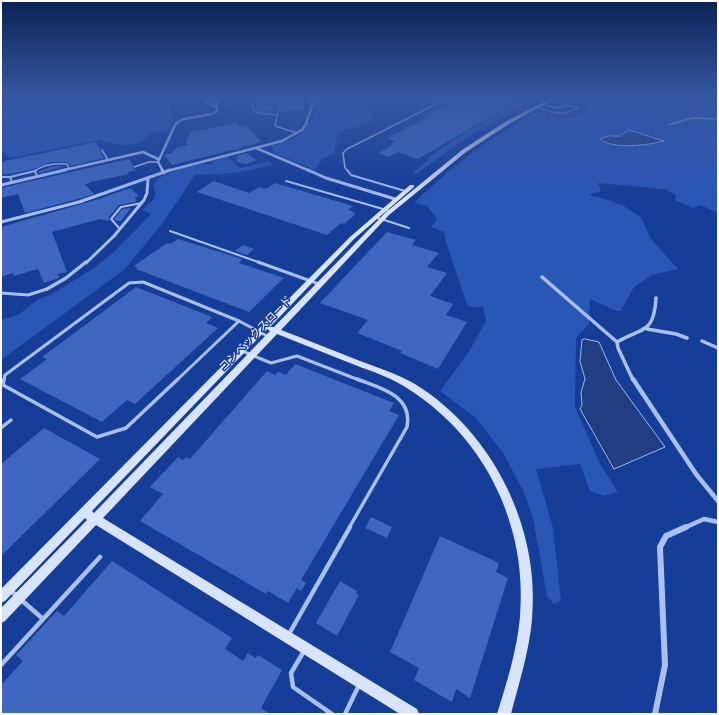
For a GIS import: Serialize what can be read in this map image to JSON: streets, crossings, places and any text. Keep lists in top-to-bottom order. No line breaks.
{"streets":{"street":["コンベックスロード"]}}
